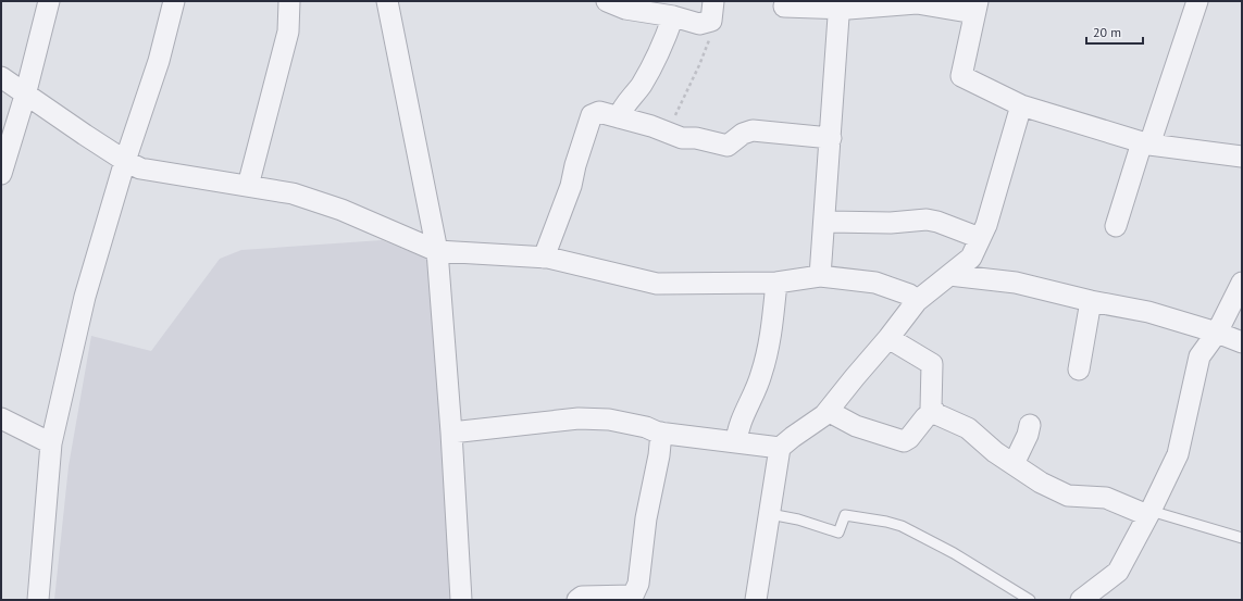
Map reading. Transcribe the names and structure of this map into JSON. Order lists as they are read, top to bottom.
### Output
{
  "scale_bar": "20 m"
}
